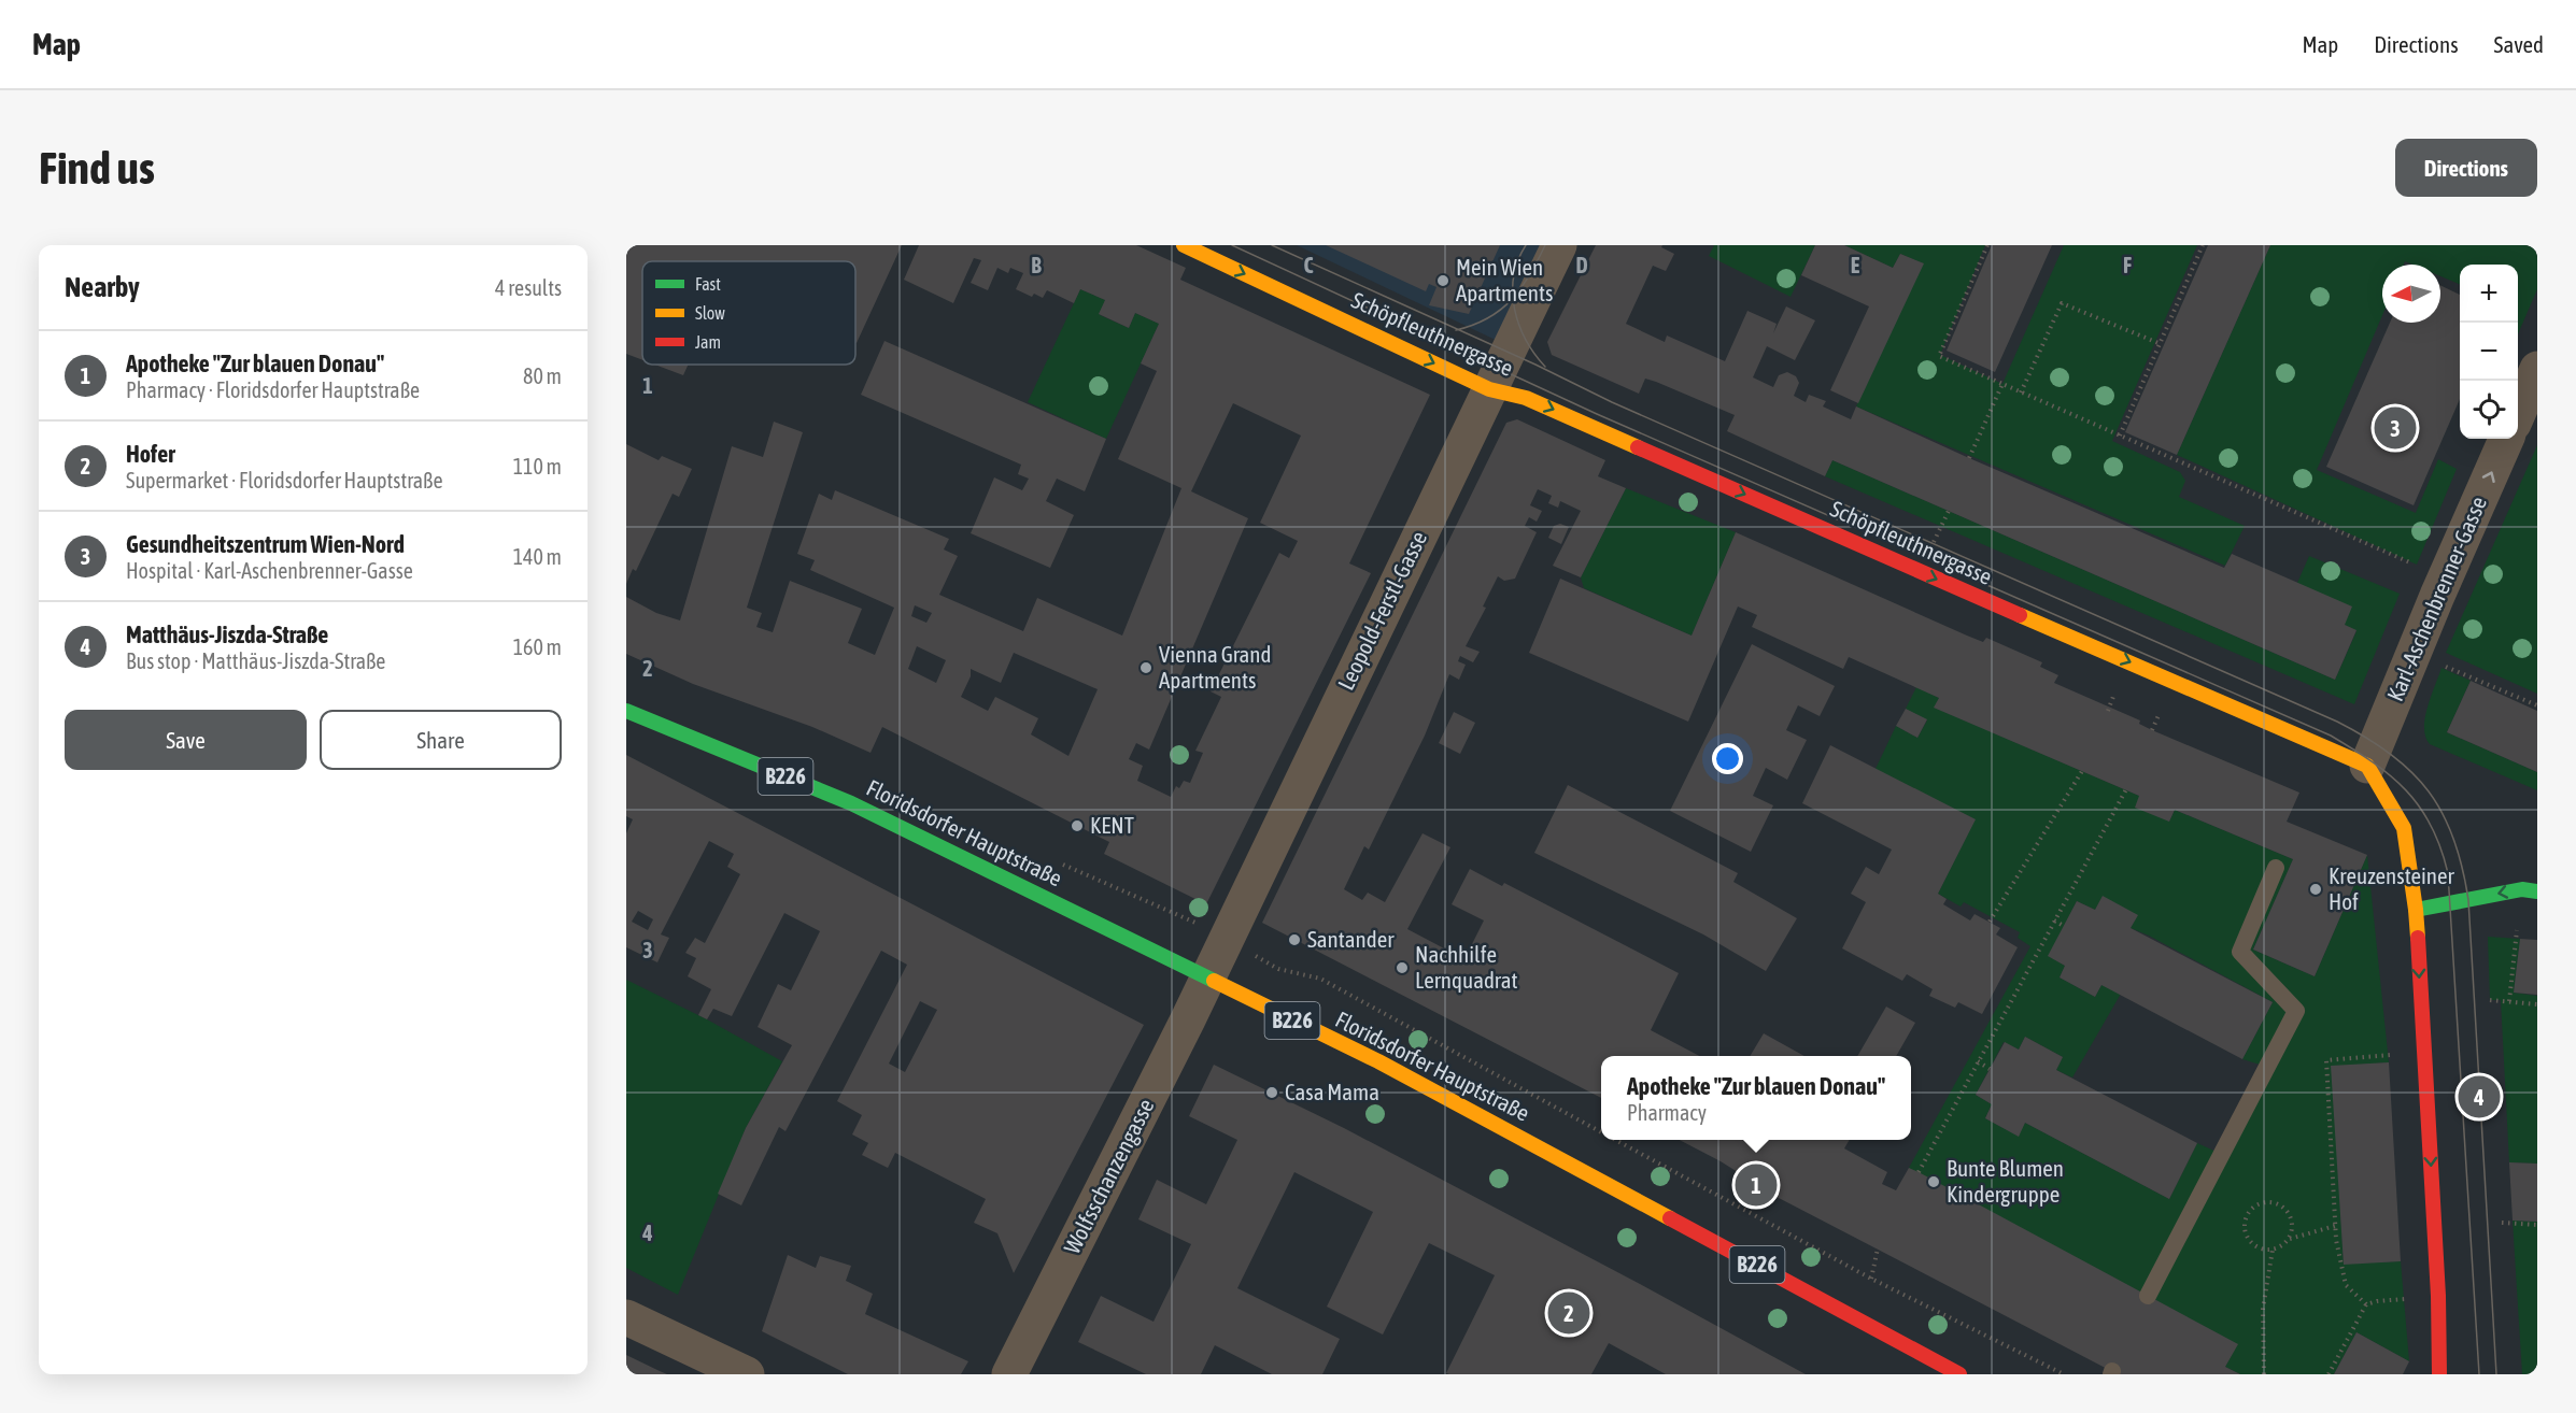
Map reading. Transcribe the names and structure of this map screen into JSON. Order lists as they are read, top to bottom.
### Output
{
  "streets": {
    "street": [
      "Schöpfleuthnergasse",
      "Karl-Aschenbrenner-Gasse",
      "Leopold-Ferstl-Gasse",
      "B226",
      "Floridsdorfer Hauptstraße",
      "Wolfsschanzengasse"
    ]
  },
  "crossings": [
    ["Schöpfleuthnergasse", "Karl-Aschenbrenner-Gasse"],
    ["Schöpfleuthnergasse", "Leopold-Ferstl-Gasse"],
    ["Leopold-Ferstl-Gasse", "Floridsdorfer Hauptstraße"],
    ["Leopold-Ferstl-Gasse", "Wolfsschanzengasse"],
    ["Floridsdorfer Hauptstraße", "Wolfsschanzengasse"]
  ],
  "one_way": ["Schöpfleuthnergasse", "Karl-Aschenbrenner-Gasse"],
  "places": [
    "Mein Wien Apartments",
    "Vienna Grand Apartments",
    "KENT",
    "Kreuzensteiner Hof",
    "Santander",
    "Nachhilfe Lernquadrat",
    "Casa Mama",
    "Bunte Blumen Kindergruppe"
  ],
  "legend": ["Fast", "Slow", "Jam"],
  "north": "left",
  "page": {
    "header": "Map",
    "nav": ["Map", "Directions", "Saved"],
    "buttons": [
      "Directions",
      ["Save", "Share"]
    ],
    "title": "Find us",
    "heading": ["Nearby", "4 results"],
    "map_buttons": ["+", "−"],
    "list": [
      {
        "mark": "1",
        "name": "Apotheke \"Zur blauen Donau\"",
        "note": "Pharmacy · Floridsdorfer Hauptstraße",
        "value": "80 m"
      },
      {
        "mark": "2",
        "name": "Hofer",
        "note": "Supermarket · Floridsdorfer Hauptstraße",
        "value": "110 m"
      },
      {
        "mark": "3",
        "name": "Gesundheitszentrum Wien-Nord",
        "note": "Hospital · Karl-Aschenbrenner-Gasse",
        "value": "140 m"
      },
      {
        "mark": "4",
        "name": "Matthäus-Jiszda-Straße",
        "note": "Bus stop · Matthäus-Jiszda-Straße",
        "value": "160 m"
      }
    ],
    "pins": [
      "3",
      "4",
      "1",
      "2"
    ],
    "popup": ["Apotheke \"Zur blauen Donau\"", "Pharmacy"]
  },
  "grid": {
    "columns": [
      "B",
      "C",
      "D",
      "E",
      "F"
    ],
    "rows": [
      "1",
      "2",
      "3",
      "4"
    ]
  }
}
